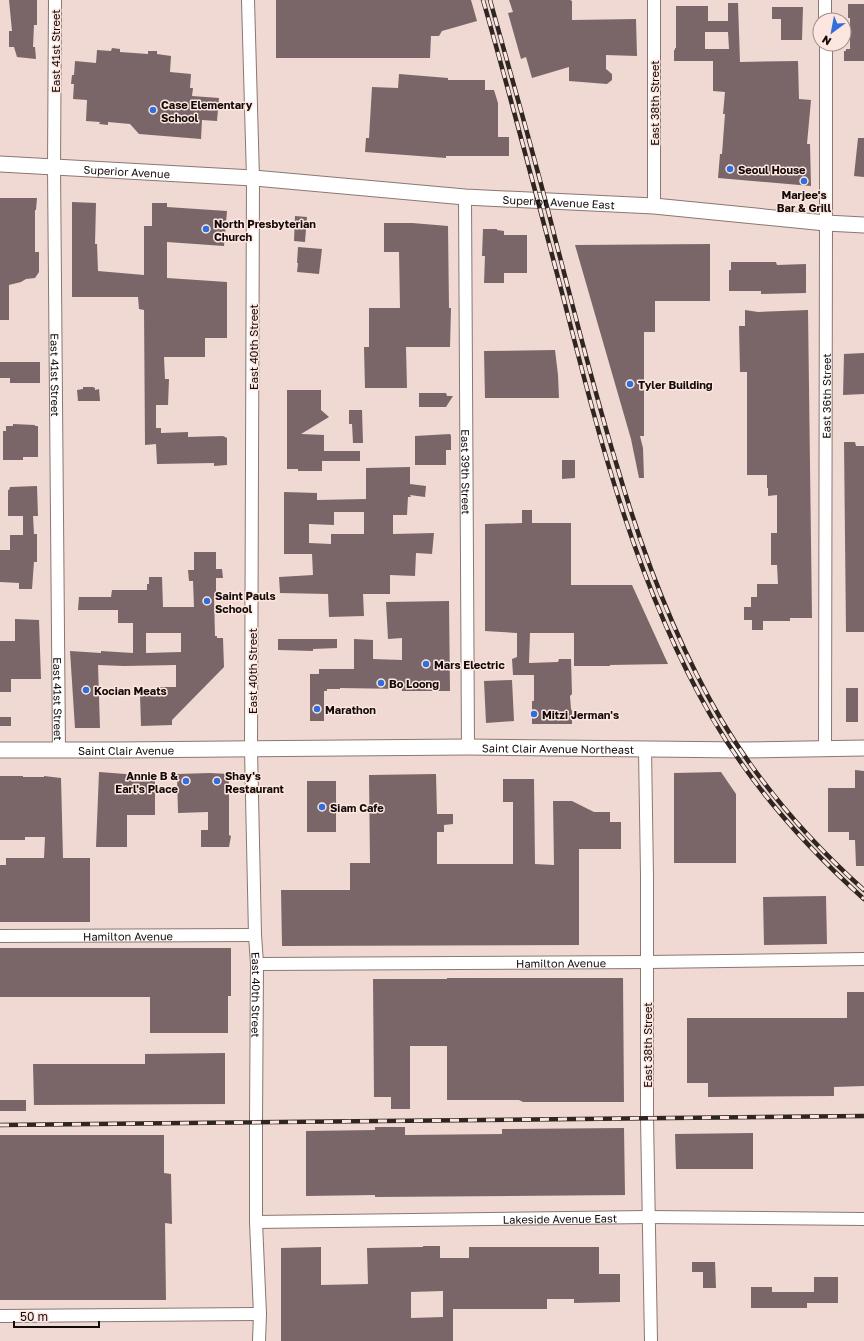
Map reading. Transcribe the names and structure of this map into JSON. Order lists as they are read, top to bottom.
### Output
{
  "streets": {
    "main road": [
      "Superior Avenue",
      "Superior Avenue East",
      "Saint Clair Avenue Northeast",
      "Saint Clair Avenue"
    ],
    "street": [
      "East 41st Street",
      "East 38th Street",
      "East 40th Street",
      "East 36th Street",
      "East 39th Street",
      "Hamilton Avenue",
      "Lakeside Avenue East"
    ]
  },
  "crossings": [
    ["East 41st Street", "Superior Avenue"],
    ["East 41st Street", "Saint Clair Avenue"],
    ["East 38th Street", "Superior Avenue East"],
    ["East 38th Street", "Saint Clair Avenue Northeast"],
    ["East 38th Street", "Hamilton Avenue"],
    ["East 38th Street", "Lakeside Avenue East"],
    ["Superior Avenue", "Superior Avenue East"],
    ["Superior Avenue", "East 40th Street"],
    ["Superior Avenue East", "East 40th Street"],
    ["Superior Avenue East", "East 36th Street"],
    ["Superior Avenue East", "East 39th Street"],
    ["East 40th Street", "Saint Clair Avenue Northeast"],
    ["East 40th Street", "Saint Clair Avenue"],
    ["East 40th Street", "Hamilton Avenue"],
    ["East 40th Street", "Lakeside Avenue East"],
    ["East 36th Street", "Saint Clair Avenue Northeast"],
    ["East 39th Street", "Saint Clair Avenue Northeast"],
    ["Saint Clair Avenue Northeast", "Saint Clair Avenue"]
  ],
  "places": [
    "Case Elementary School",
    "Seoul House",
    "Marjee's Bar & Grill",
    "North Presbyterian Church",
    "Tyler Building",
    "Saint Pauls School",
    "Mars Electric",
    "Bo Loong",
    "Kocian Meats",
    "Marathon",
    "Mitzi Jerman's",
    "Annie B & Earl's Place",
    "Shay's Restaurant",
    "Siam Cafe"
  ],
  "scale_bar": "50 m",
  "north": "bottom left"
}
